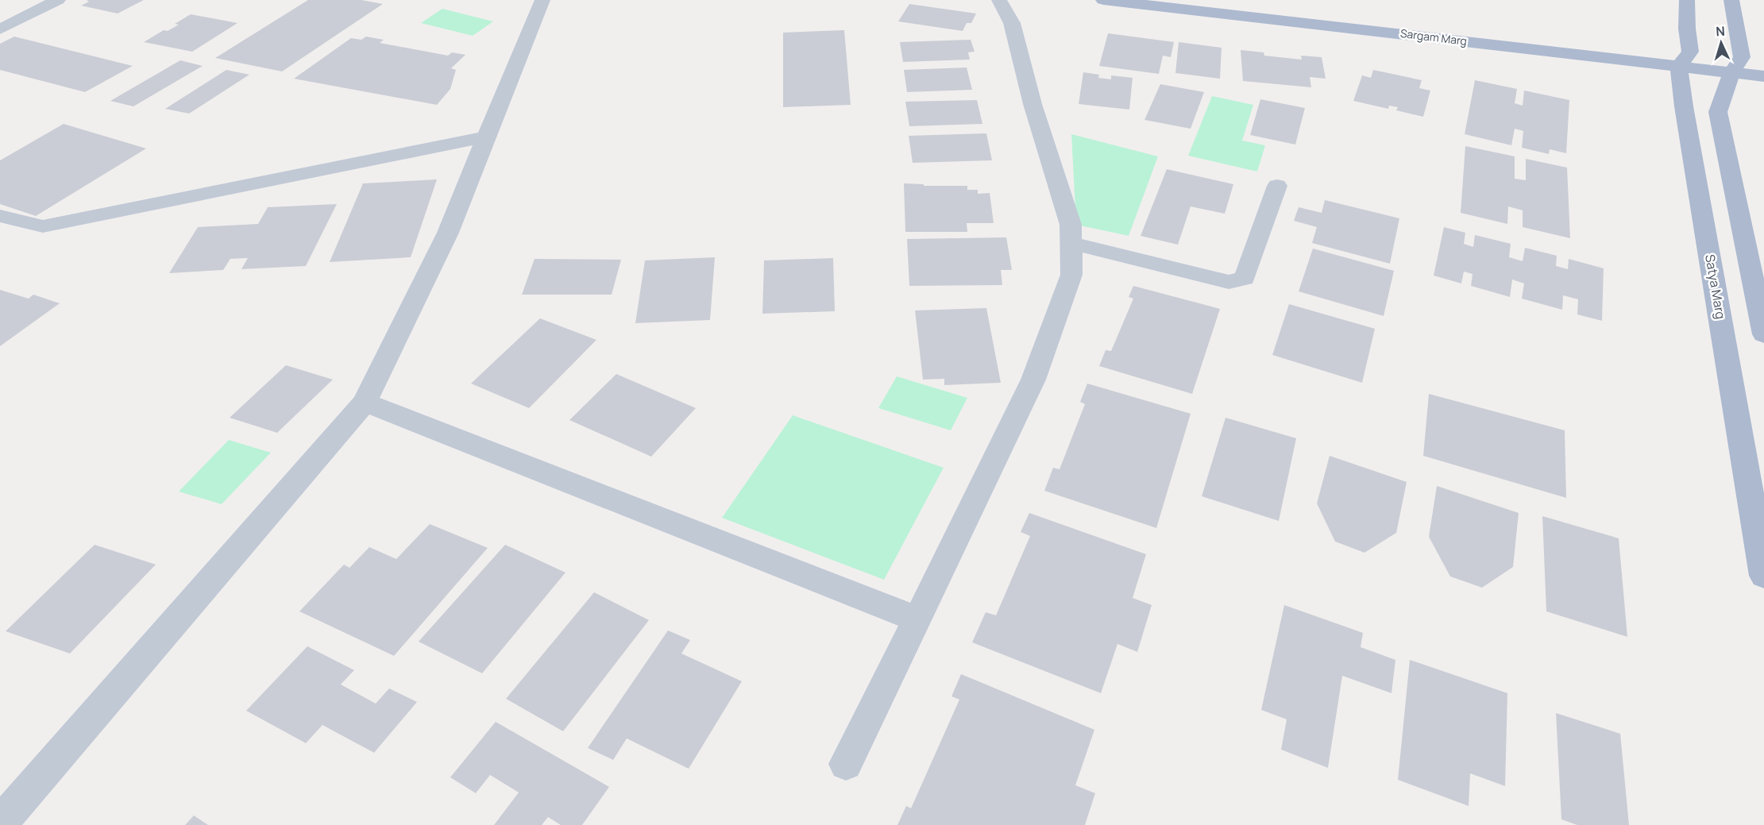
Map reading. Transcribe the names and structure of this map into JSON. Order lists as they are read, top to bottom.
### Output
{
  "streets": {
    "main road": ["Sargam Marg", "Satya Marg"]
  },
  "crossings": [
    ["Sargam Marg", "Satya Marg"]
  ],
  "north": "top"
}
